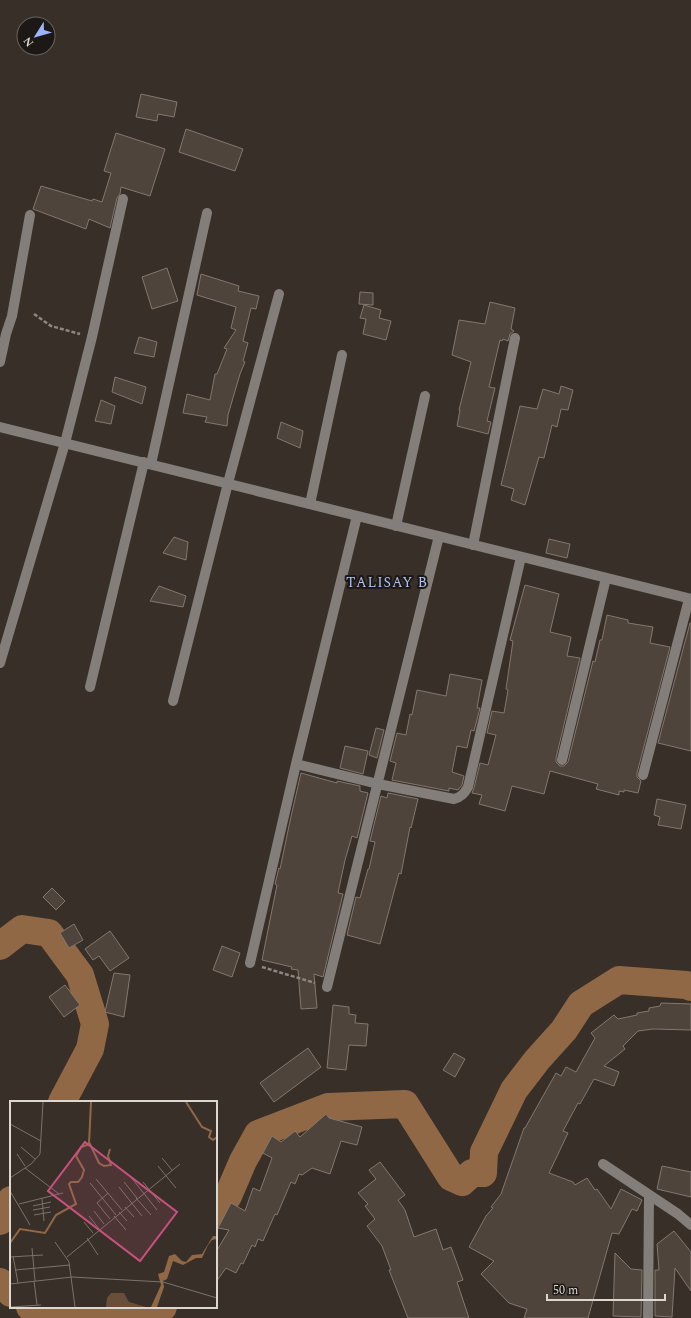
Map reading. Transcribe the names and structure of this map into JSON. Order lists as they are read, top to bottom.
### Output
{
  "districts": ["TALISAY B"],
  "scale_bar": "50 m",
  "north": "bottom left"
}
